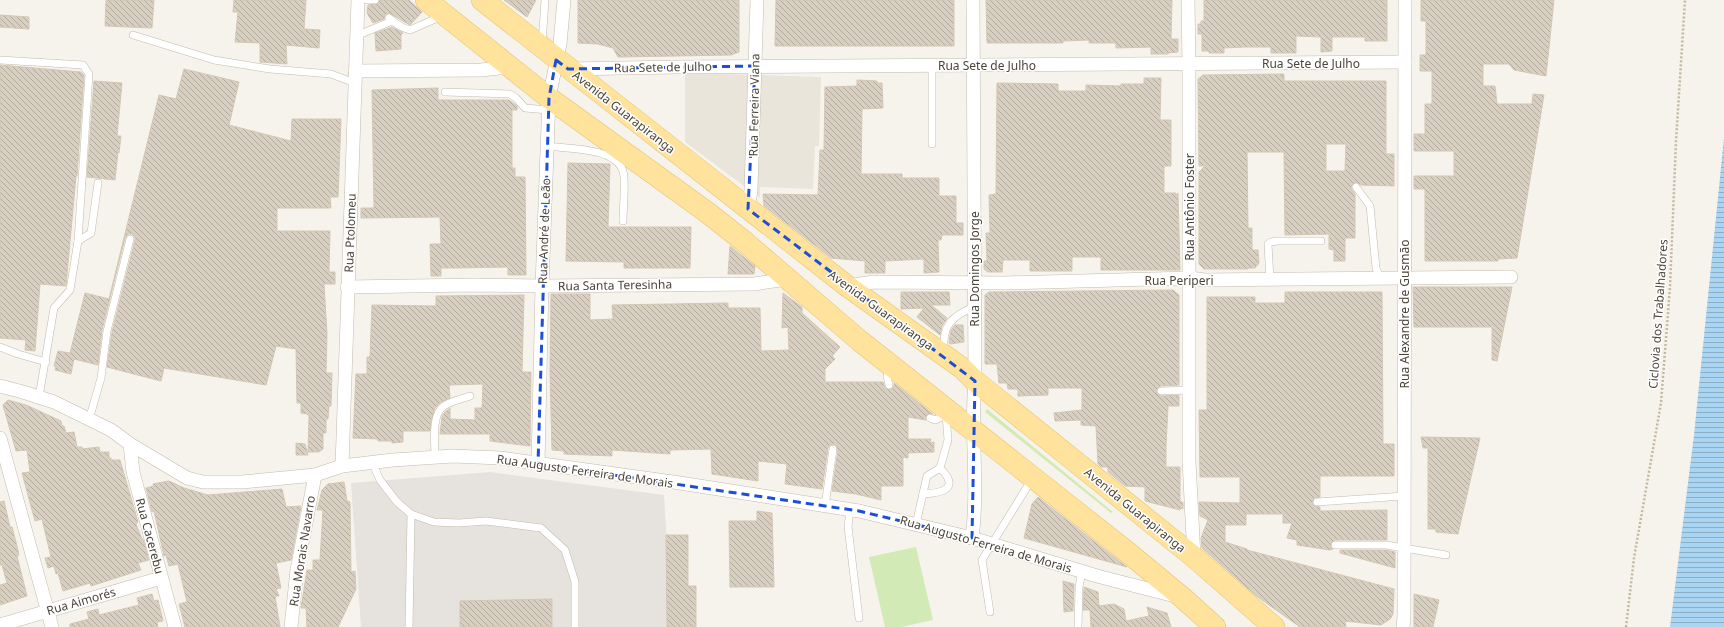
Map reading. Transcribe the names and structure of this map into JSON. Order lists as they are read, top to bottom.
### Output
{
  "streets": {
    "main road": ["Avenida Guarapiranga"],
    "street": [
      "Rua Sete de Julho",
      "Rua Ferreira Viana",
      "Rua Antônio Foster",
      "Rua André de Leão",
      "Rua Ptolomeu",
      "Rua Domingos Jorge",
      "Rua Periperi",
      "Rua Santa Teresinha",
      "Rua Alexandre de Gusmão",
      "Rua Augusto Ferreira de Morais",
      "Rua Cacerebu",
      "Rua Morais Navarro",
      "Rua Aimorés"
    ],
    "path": ["Ciclovia dos Trabalhadores"]
  },
  "crossings": [
    ["Rua Sete de Julho", "Rua Ferreira Viana"],
    ["Rua Sete de Julho", "Avenida Guarapiranga"],
    ["Rua Sete de Julho", "Rua Antônio Foster"],
    ["Rua Sete de Julho", "Rua André de Leão"],
    ["Rua Sete de Julho", "Rua Domingos Jorge"],
    ["Rua Sete de Julho", "Rua Alexandre de Gusmão"],
    ["Rua Ferreira Viana", "Avenida Guarapiranga"],
    ["Avenida Guarapiranga", "Rua Antônio Foster"],
    ["Avenida Guarapiranga", "Rua André de Leão"],
    ["Avenida Guarapiranga", "Rua Domingos Jorge"],
    ["Avenida Guarapiranga", "Rua Periperi"],
    ["Rua Antônio Foster", "Rua Periperi"],
    ["Rua André de Leão", "Rua Santa Teresinha"],
    ["Rua André de Leão", "Rua Augusto Ferreira de Morais"],
    ["Rua Ptolomeu", "Rua Santa Teresinha"],
    ["Rua Ptolomeu", "Rua Augusto Ferreira de Morais"],
    ["Rua Domingos Jorge", "Rua Periperi"],
    ["Rua Domingos Jorge", "Rua Augusto Ferreira de Morais"],
    ["Rua Periperi", "Rua Alexandre de Gusmão"],
    ["Rua Augusto Ferreira de Morais", "Rua Cacerebu"],
    ["Rua Augusto Ferreira de Morais", "Rua Morais Navarro"],
    ["Rua Cacerebu", "Rua Aimorés"]
  ]
}
